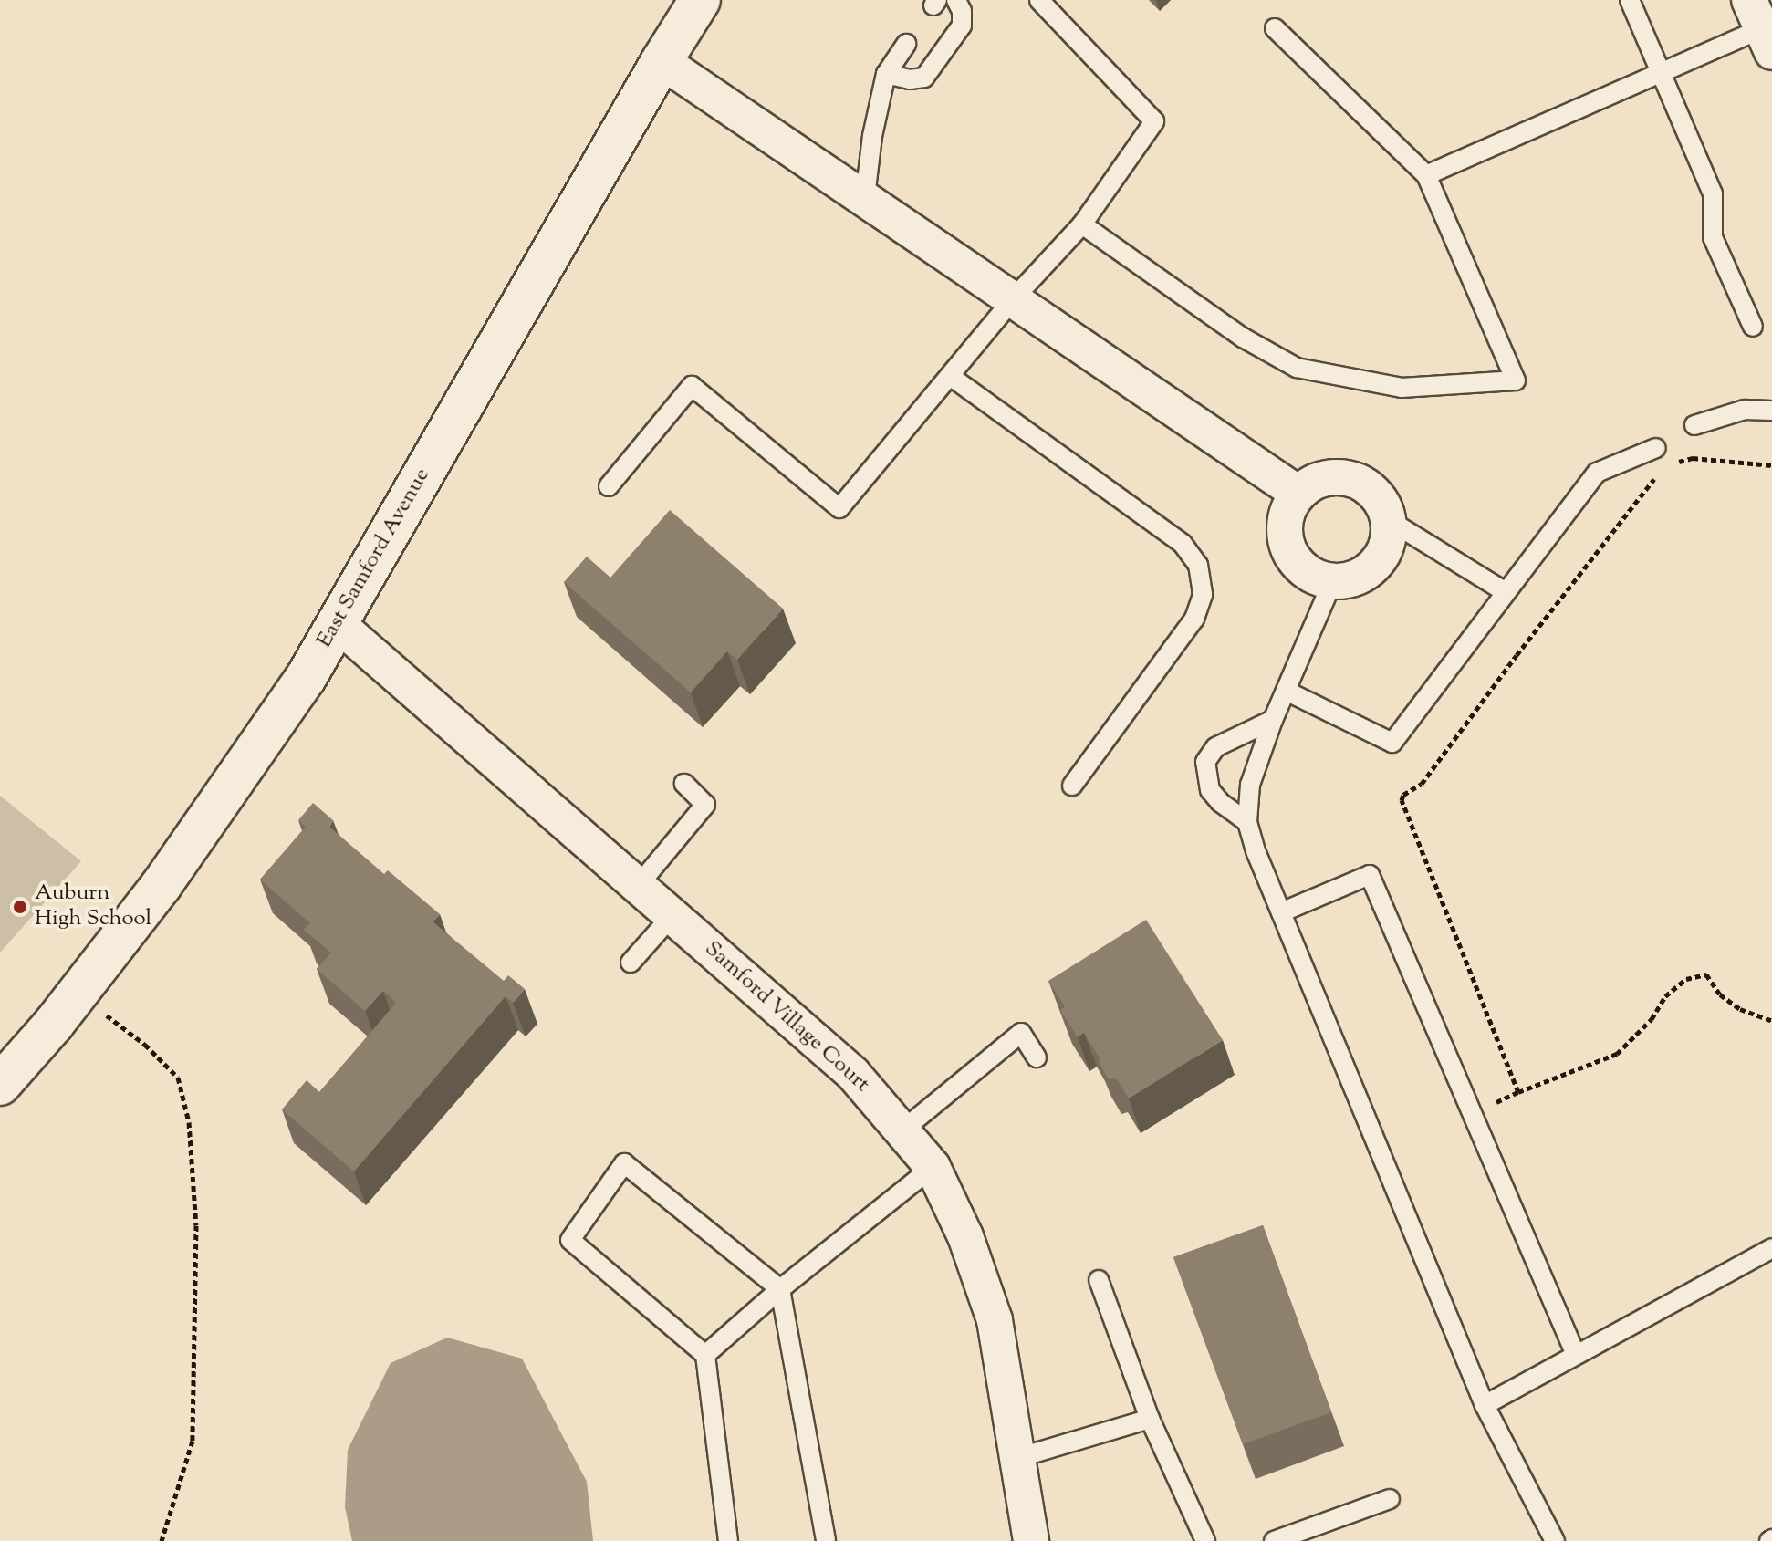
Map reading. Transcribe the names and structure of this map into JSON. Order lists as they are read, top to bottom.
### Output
{
  "streets": {
    "street": ["East Samford Avenue", "Samford Village Court"]
  },
  "crossings": [
    ["East Samford Avenue", "Samford Village Court"]
  ],
  "places": ["Auburn High School"]
}
